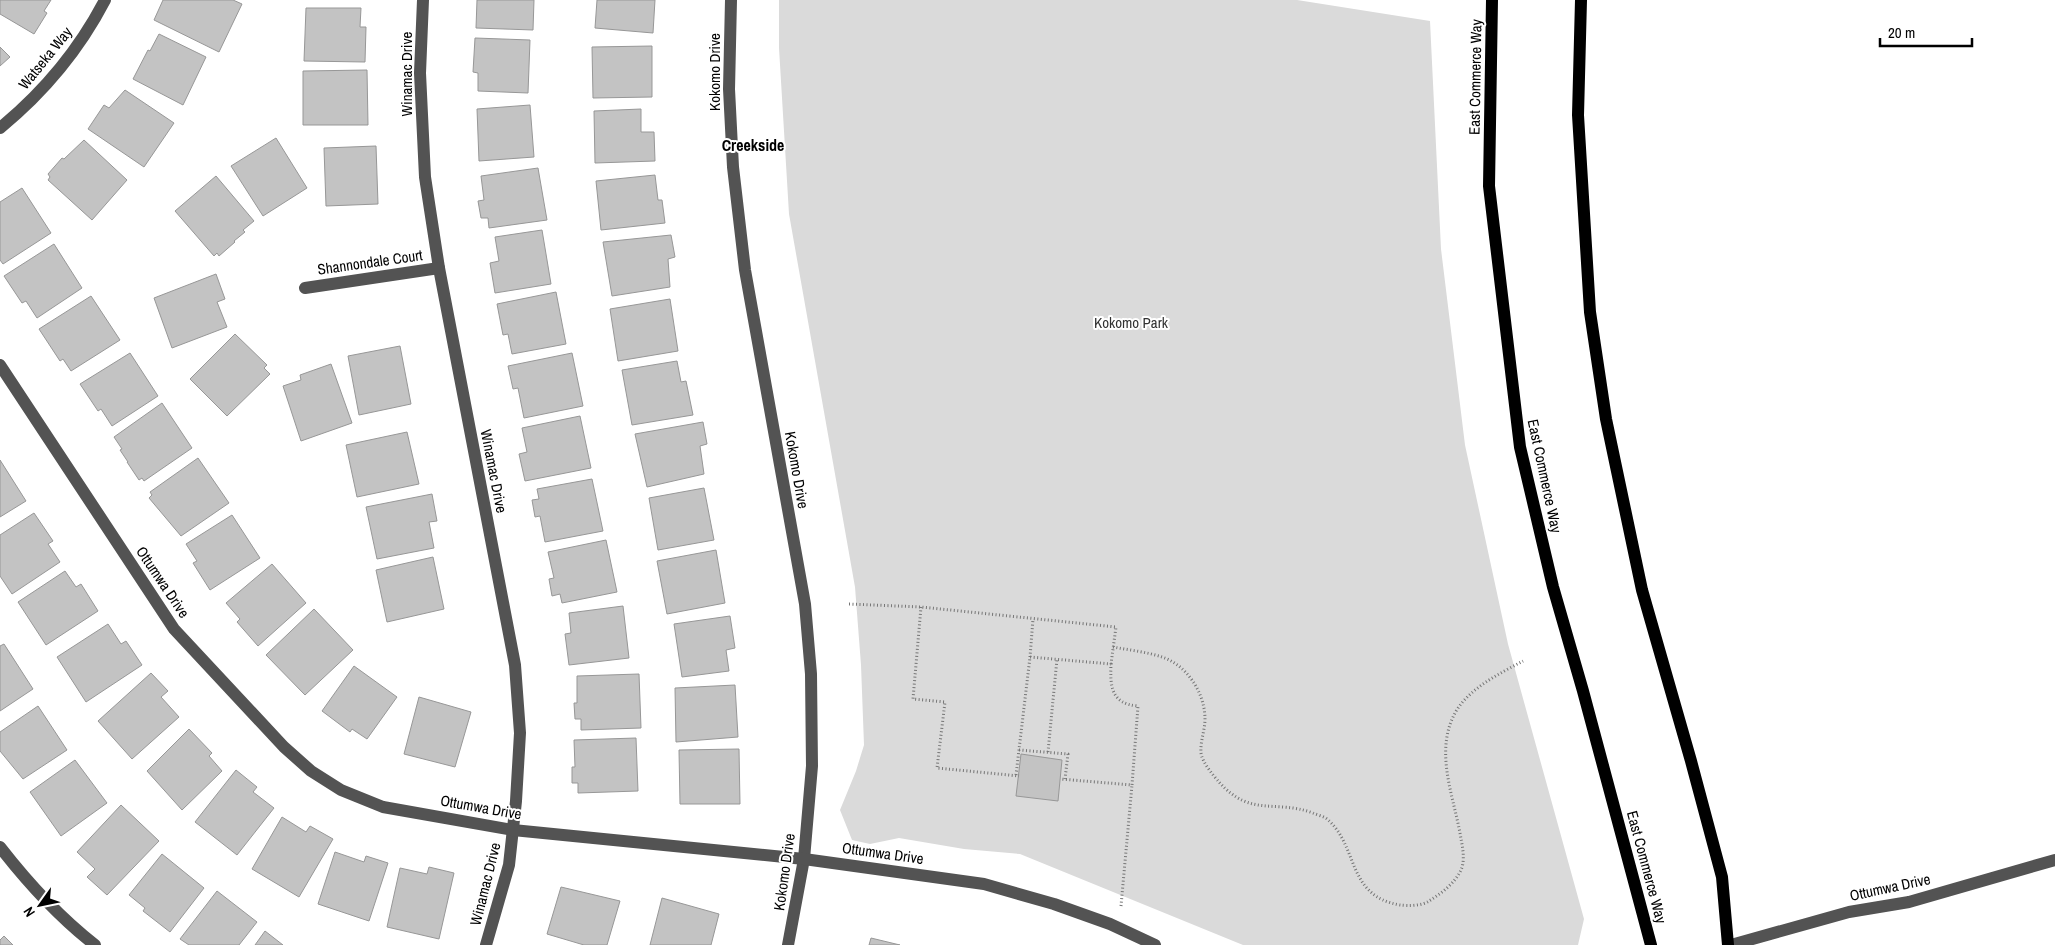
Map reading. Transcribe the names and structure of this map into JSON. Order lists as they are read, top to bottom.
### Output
{
  "streets": {
    "main road": ["East Commerce Way"],
    "street": [
      "Watseka Way",
      "Kokomo Drive",
      "Winamac Drive",
      "Shannondale Court",
      "Ottumwa Drive"
    ]
  },
  "crossings": [
    ["Kokomo Drive", "Ottumwa Drive"],
    ["Winamac Drive", "Shannondale Court"],
    ["Winamac Drive", "Ottumwa Drive"]
  ],
  "districts": ["Creekside"],
  "parks": ["Kokomo Park"],
  "scale_bar": "20 m",
  "north": "bottom left"
}
